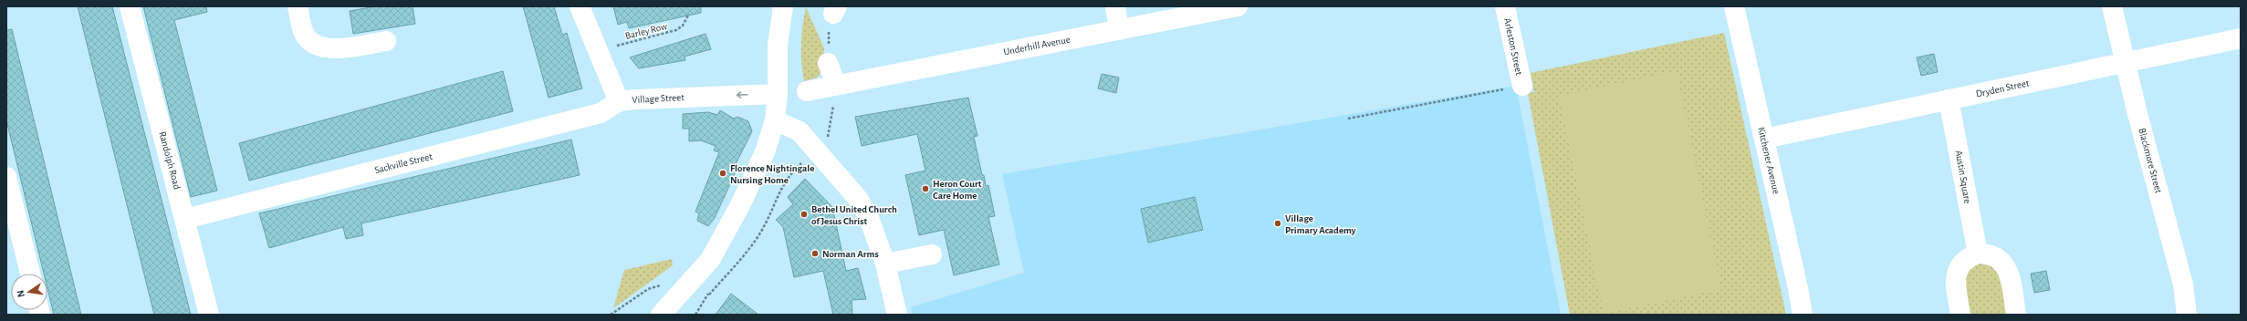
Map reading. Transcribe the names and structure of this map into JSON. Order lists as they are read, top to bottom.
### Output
{
  "streets": {
    "main road": [
      "Underhill Avenue",
      "Arleston Street",
      "Dryden Street",
      "Village Street",
      "Randolph Road",
      "Kitchener Avenue",
      "Blackmore Street",
      "Sackville Street",
      "Austin Square"
    ],
    "path": ["Barley Row"]
  },
  "crossings": [
    ["Barley Row", "Village Street"],
    ["Dryden Street", "Kitchener Avenue"],
    ["Dryden Street", "Blackmore Street"],
    ["Dryden Street", "Austin Square"],
    ["Village Street", "Sackville Street"],
    ["Randolph Road", "Sackville Street"]
  ],
  "one_way": ["Village Street"],
  "places": [
    "Florence Nightingale Nursing Home",
    "Heron Court Care Home",
    "Bethel United Church of Jesus Christ",
    "Village Primary Academy",
    "Norman Arms"
  ],
  "north": "left"
}
